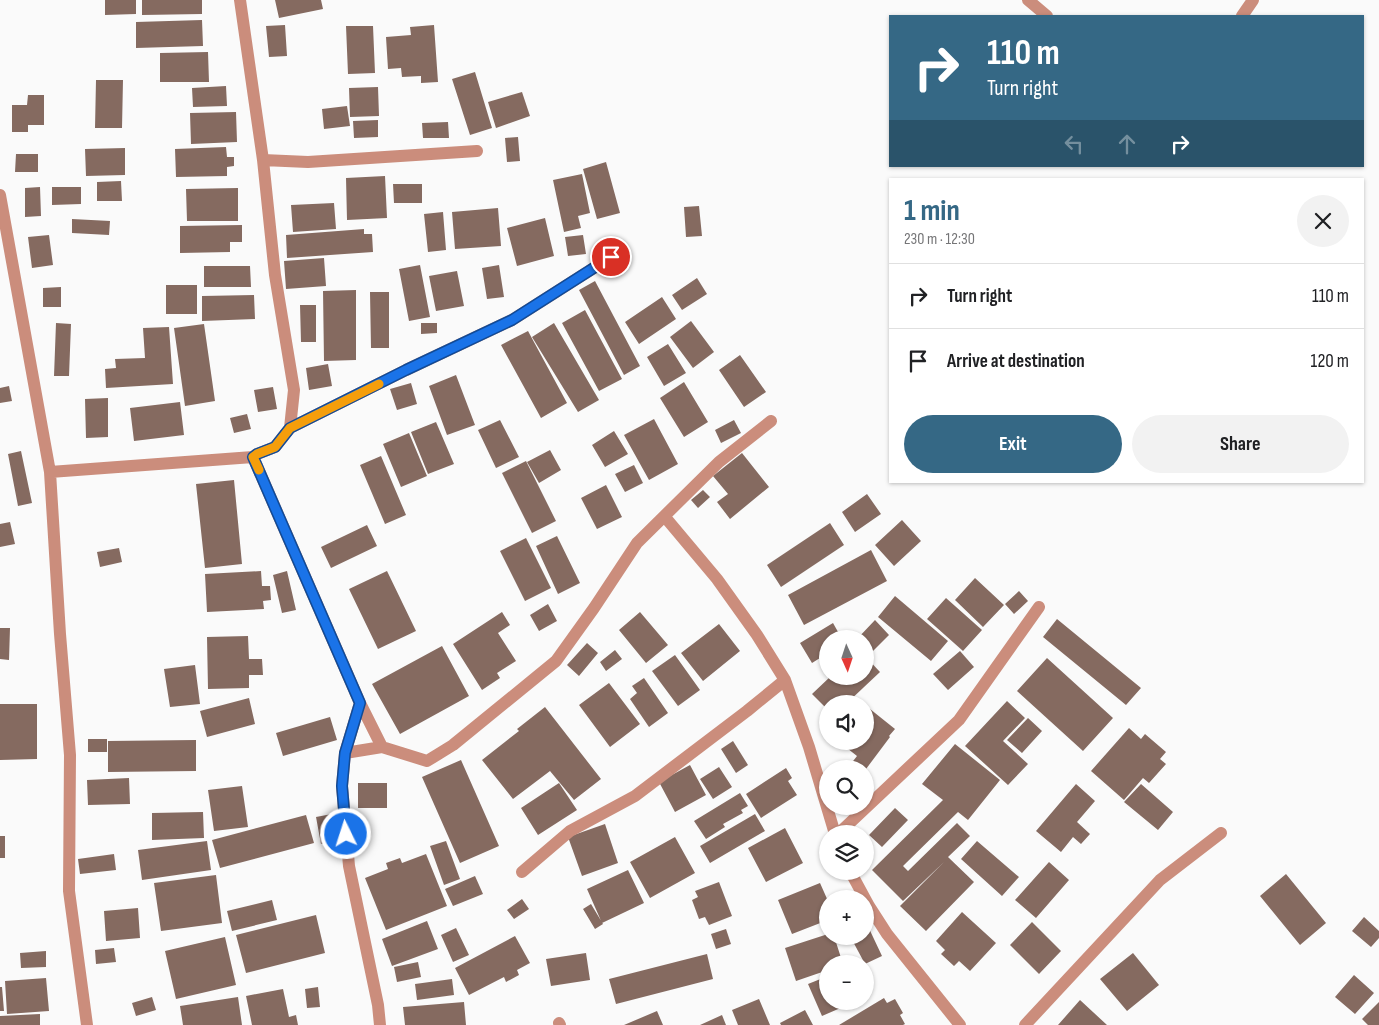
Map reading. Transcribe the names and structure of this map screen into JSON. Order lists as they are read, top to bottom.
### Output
{
  "north": "bottom",
  "page": {
    "turn": ["110 m", "Turn right"],
    "heading": ["1 min", "230 m · 12:30"],
    "list": [
      {
        "name": "Turn right",
        "value": "110 m"
      },
      {
        "name": "Arrive at destination",
        "value": "120 m"
      }
    ],
    "buttons": ["Exit", "Share"],
    "map_buttons": ["+", "−"]
  }
}
